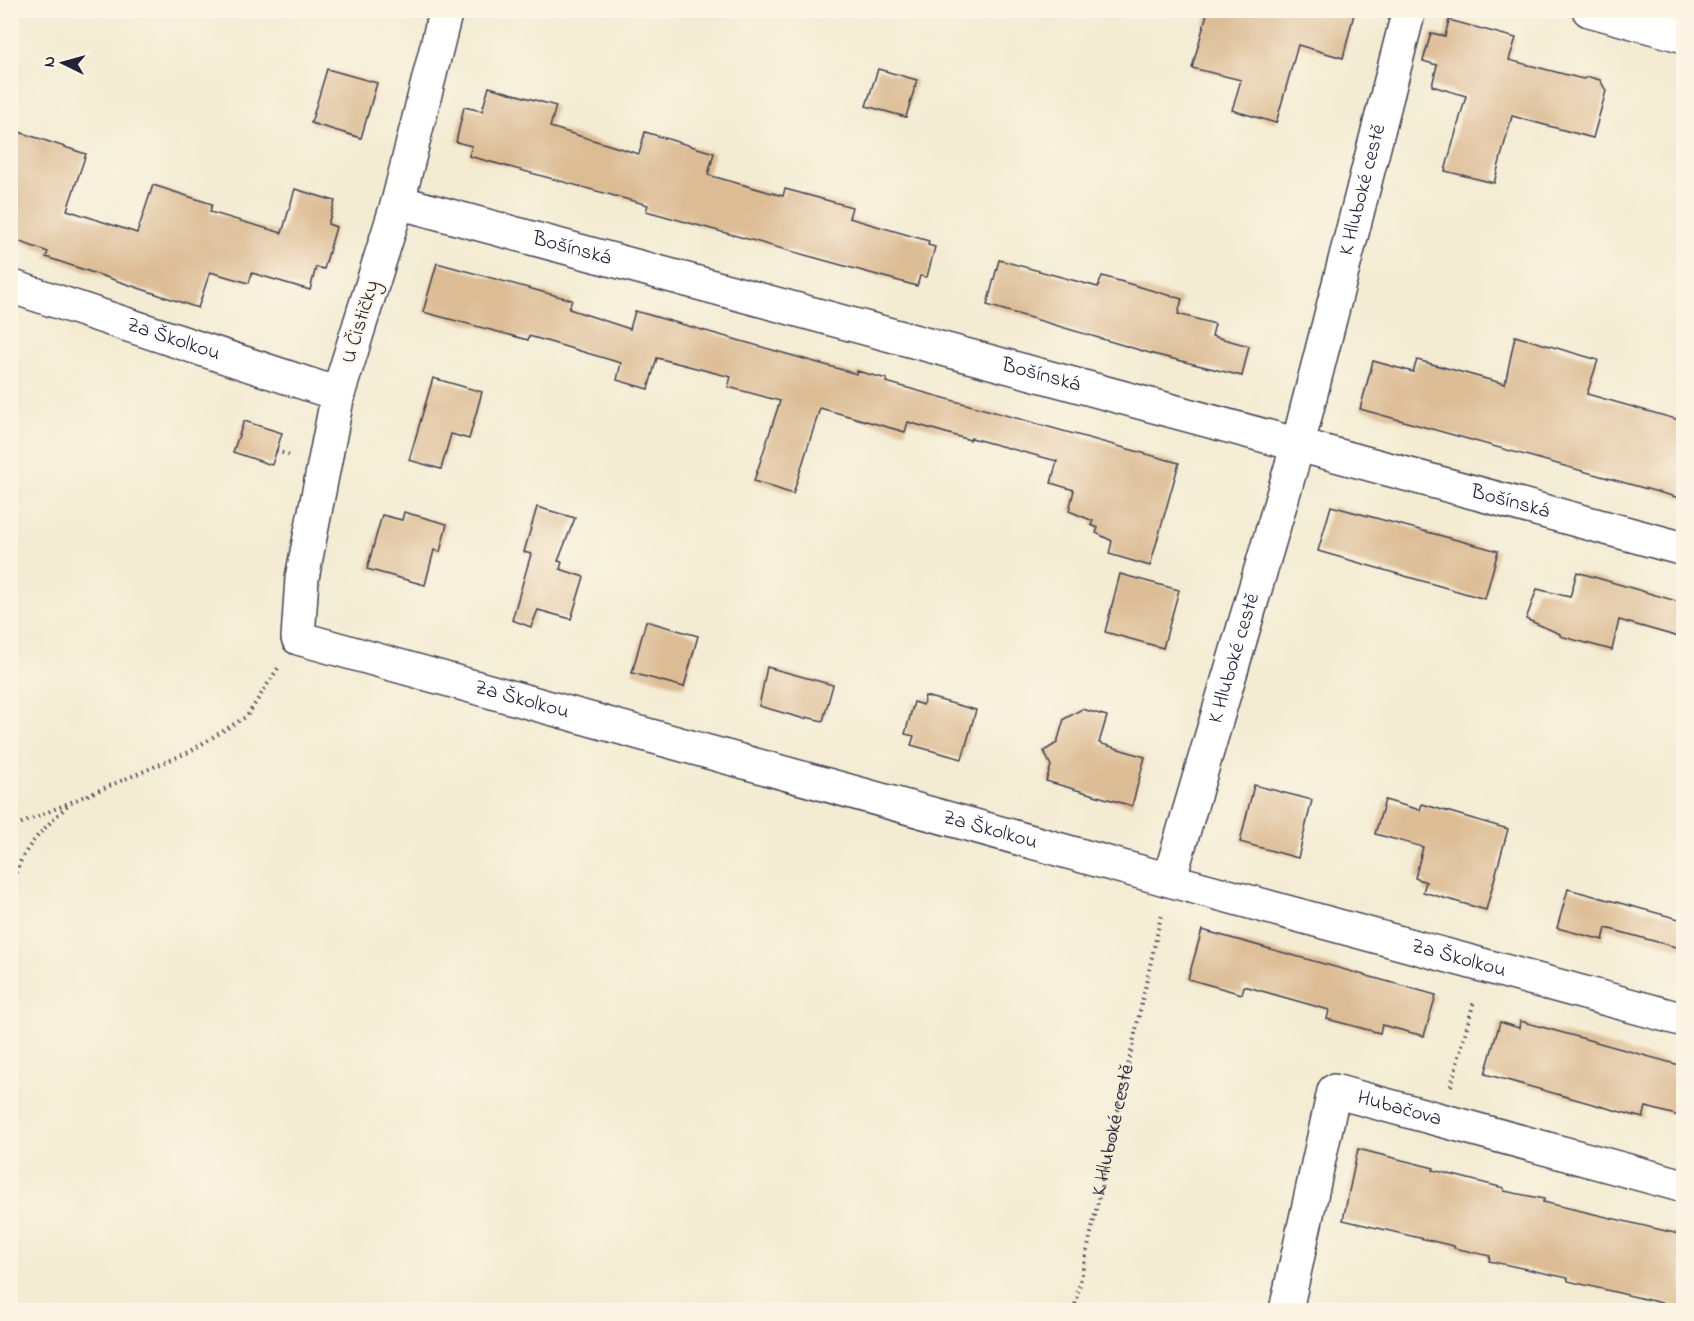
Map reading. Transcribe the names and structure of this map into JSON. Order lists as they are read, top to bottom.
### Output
{
  "streets": {
    "street": [
      "K Hluboké cestě",
      "Bošínská",
      "U Čističky",
      "Za Školkou",
      "Hubačova"
    ]
  },
  "crossings": [
    ["K Hluboké cestě", "Bošínská"],
    ["K Hluboké cestě", "Za Školkou"],
    ["Bošínská", "U Čističky"],
    ["U Čističky", "Za Školkou"]
  ],
  "north": "left"
}
